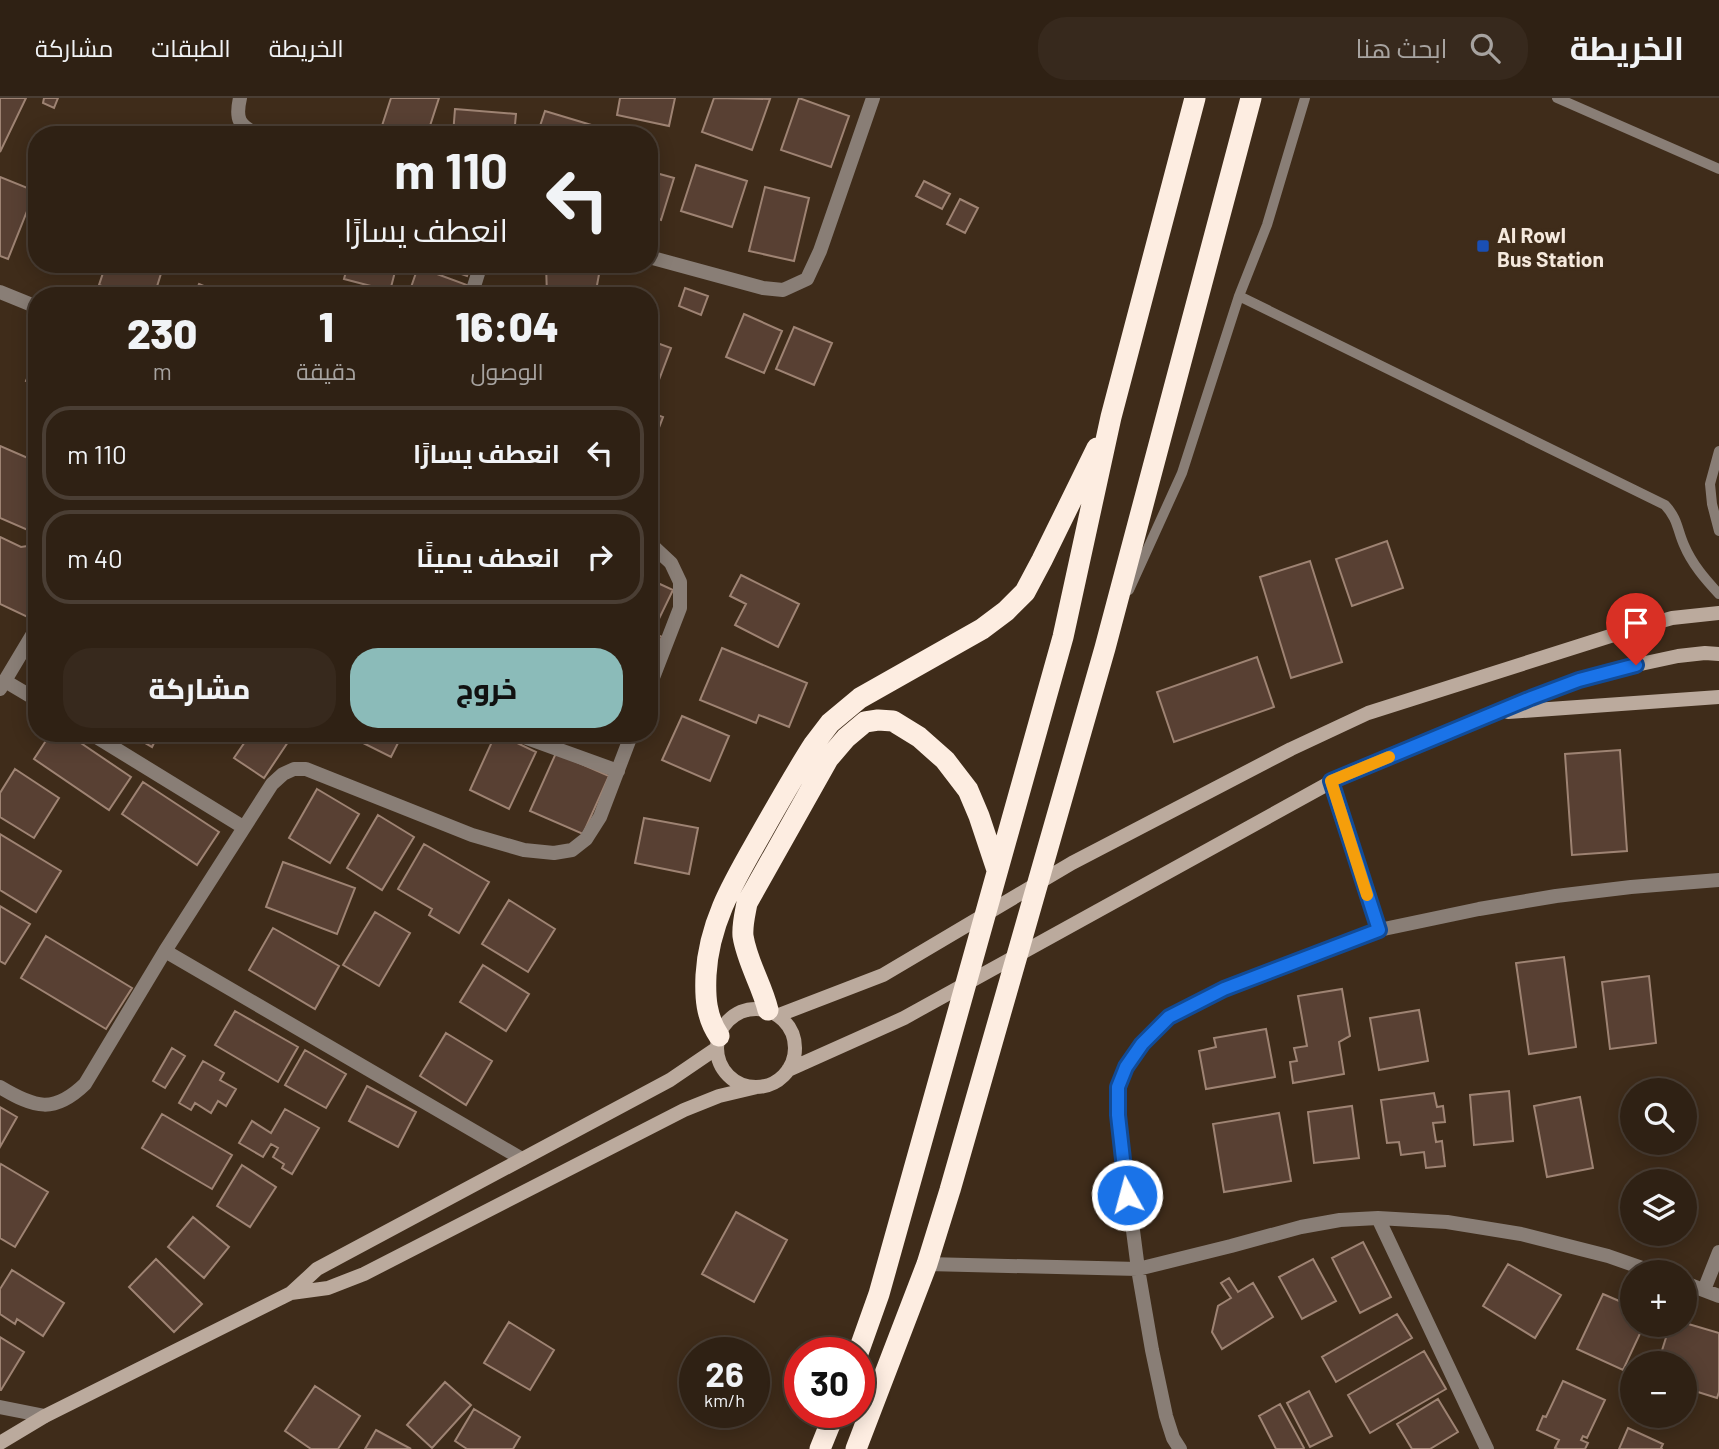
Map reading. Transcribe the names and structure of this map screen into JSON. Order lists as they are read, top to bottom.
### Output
{
  "places": {
    "transit": ["Al Rowl Bus Station"]
  },
  "page": {
    "header": "الخريطة",
    "search": "ابحث هنا",
    "nav": ["الخريطة", "الطبقات", "مشاركة"],
    "turn": ["110 m", "انعطف يسارًا"],
    "eta": [
      "16:04",
      "الوصول",
      "1",
      "دقيقة",
      "230",
      "m"
    ],
    "list": [
      {
        "name": "انعطف يسارًا",
        "value": "110 m"
      },
      {
        "name": "انعطف يمينًا",
        "value": "40 m"
      }
    ],
    "buttons": ["خروج", "مشاركة"],
    "map_buttons": ["+", "−"],
    "speed": "26 km/h",
    "limit": "30"
  }
}
